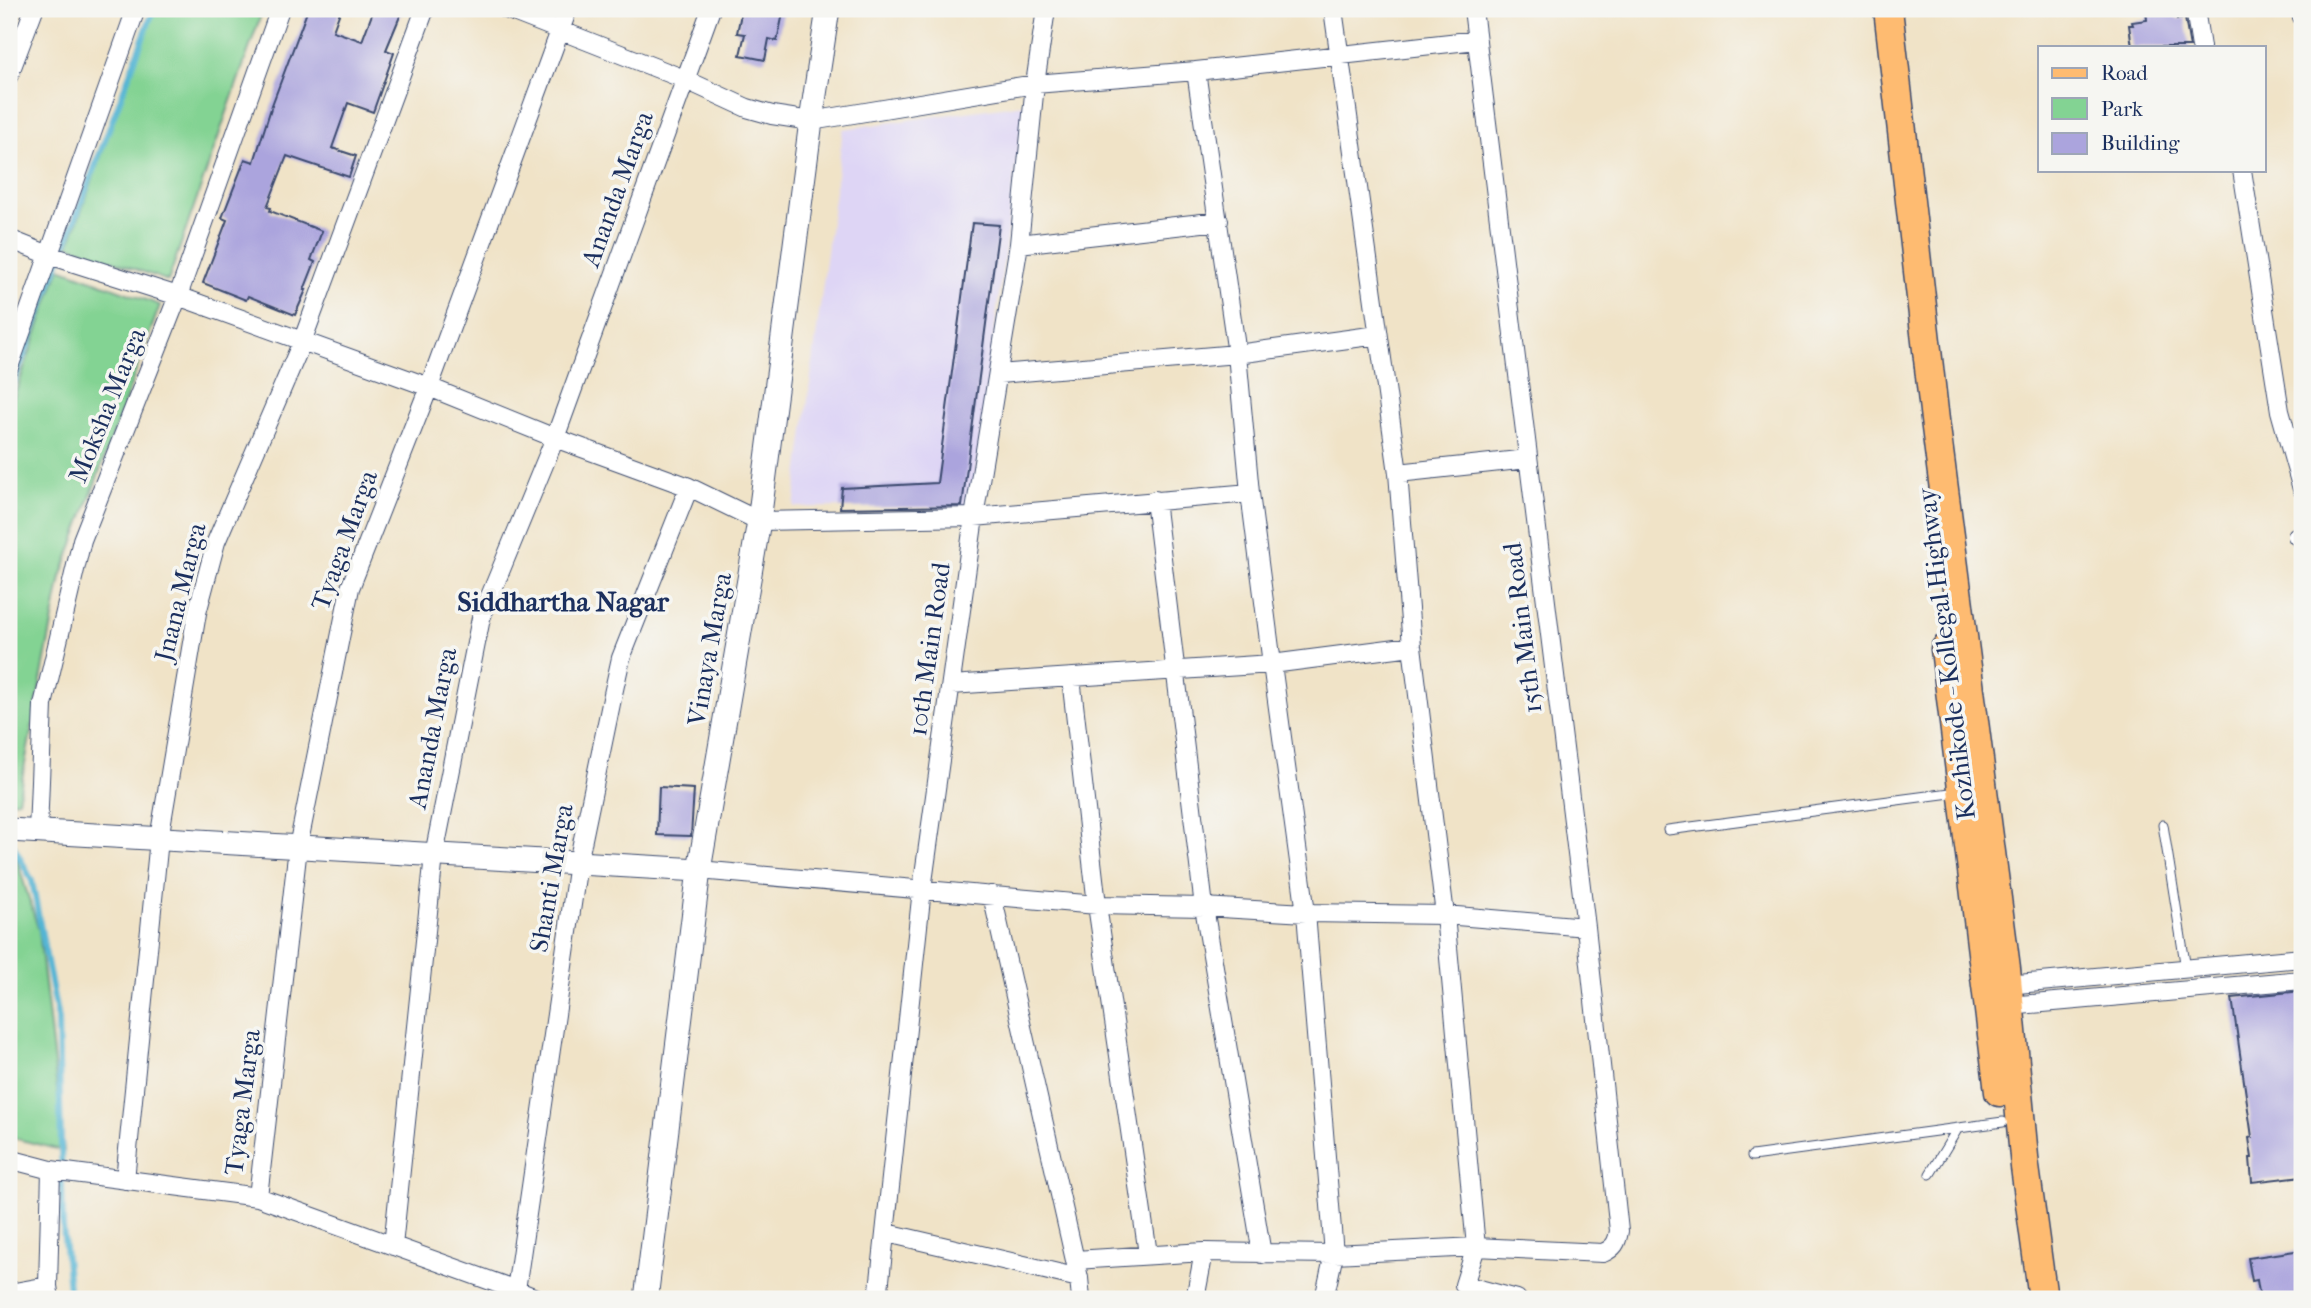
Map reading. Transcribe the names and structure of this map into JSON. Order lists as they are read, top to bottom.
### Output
{
  "streets": {
    "main road": ["Kozhikode - Kollegal Highway"],
    "street": [
      "Ananda Marga",
      "Moksha Marga",
      "Tyaga Marga",
      "Jnana Marga",
      "15th Main Road",
      "Vinaya Marga",
      "10th Main Road",
      "Shanti Marga"
    ]
  },
  "districts": ["Siddhartha Nagar"],
  "legend": ["Road", "Park", "Building"]
}
